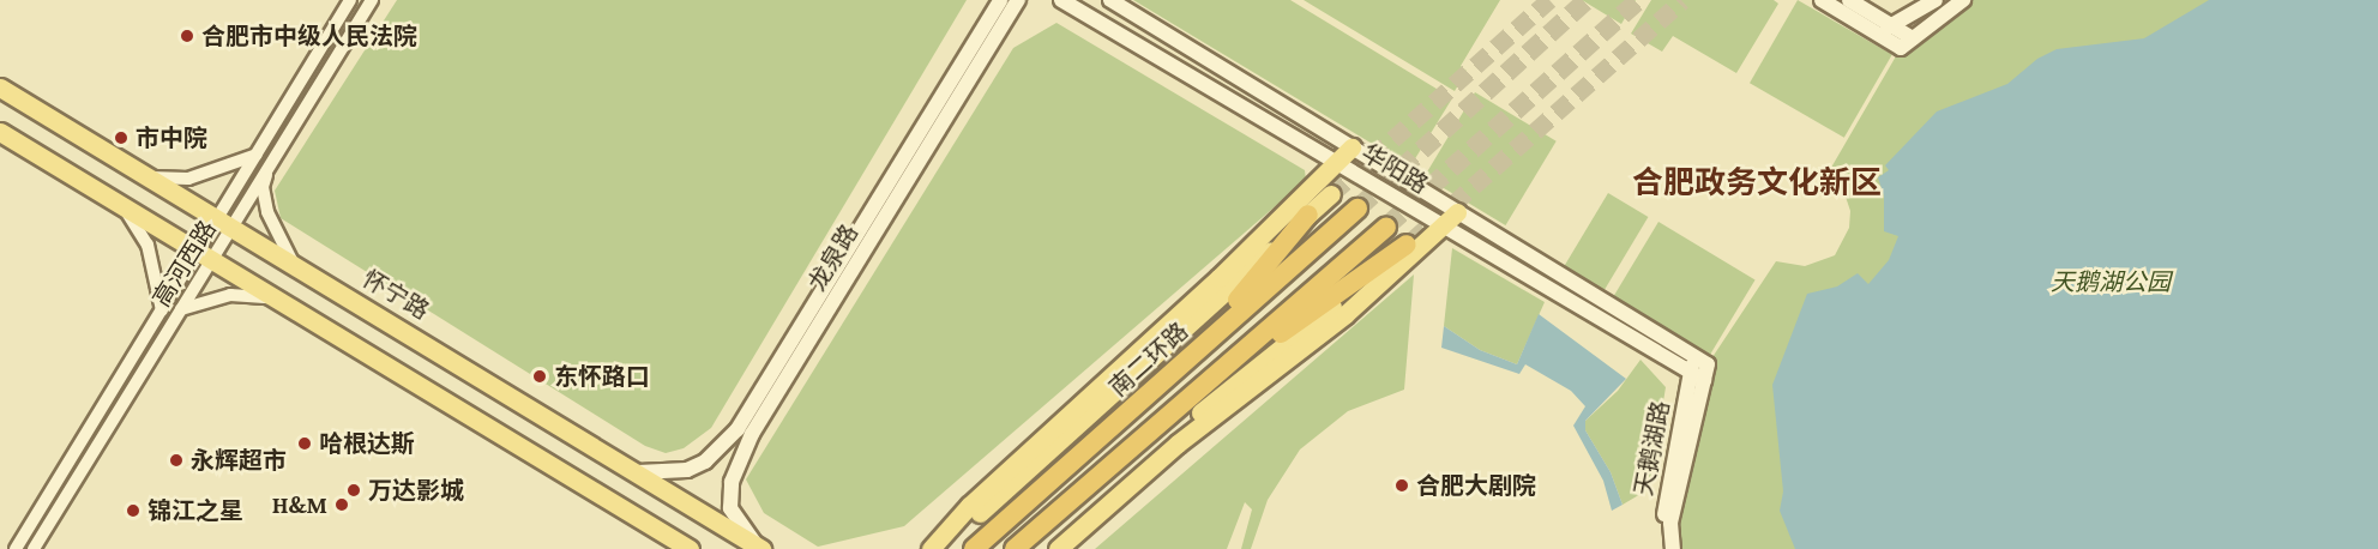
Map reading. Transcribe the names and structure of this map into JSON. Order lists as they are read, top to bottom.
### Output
{
  "streets": {
    "highway": ["南二环路"],
    "main road": ["怀宁路"],
    "street": [
      "华阳路",
      "龙泉路",
      "高河西路",
      "天鹅湖路"
    ]
  },
  "crossings": [
    ["华阳路", "天鹅湖路"],
    ["龙泉路", "怀宁路"],
    ["高河西路", "怀宁路"]
  ],
  "districts": ["合肥政务文化新区"],
  "parks": ["天鹅湖公园"],
  "places": [
    "合肥市中级人民法院",
    "市中院",
    "东怀路口",
    "哈根达斯",
    "永辉超市",
    "合肥大剧院",
    "万达影城",
    "H&M",
    "锦江之星"
  ]
}
